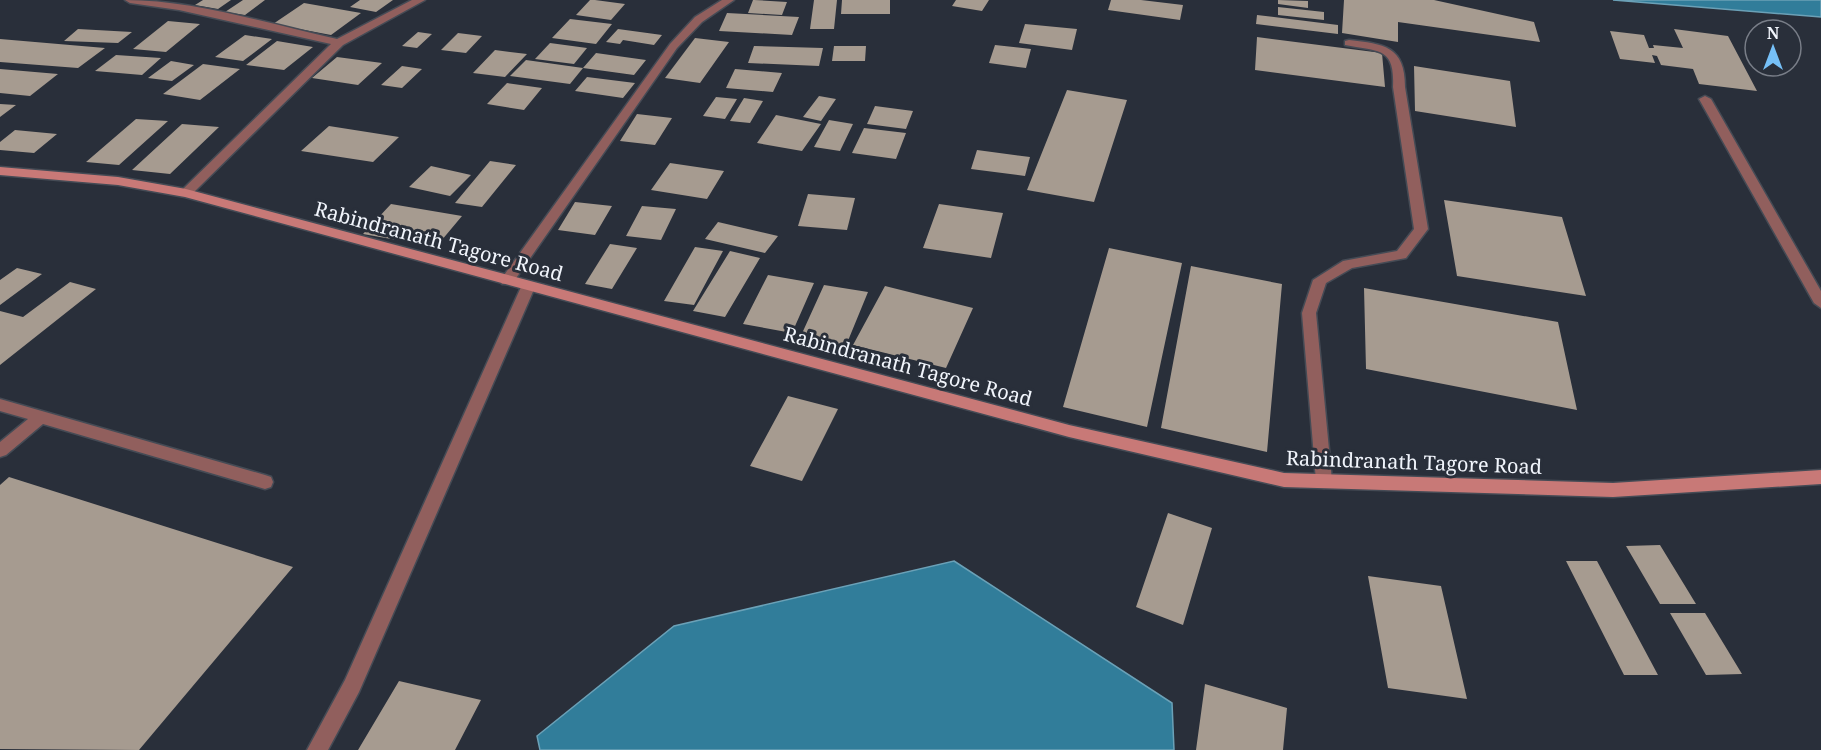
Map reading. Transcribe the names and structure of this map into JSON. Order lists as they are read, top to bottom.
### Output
{
  "streets": {
    "street": ["Rabindranath Tagore Road"]
  },
  "north": "top"
}
